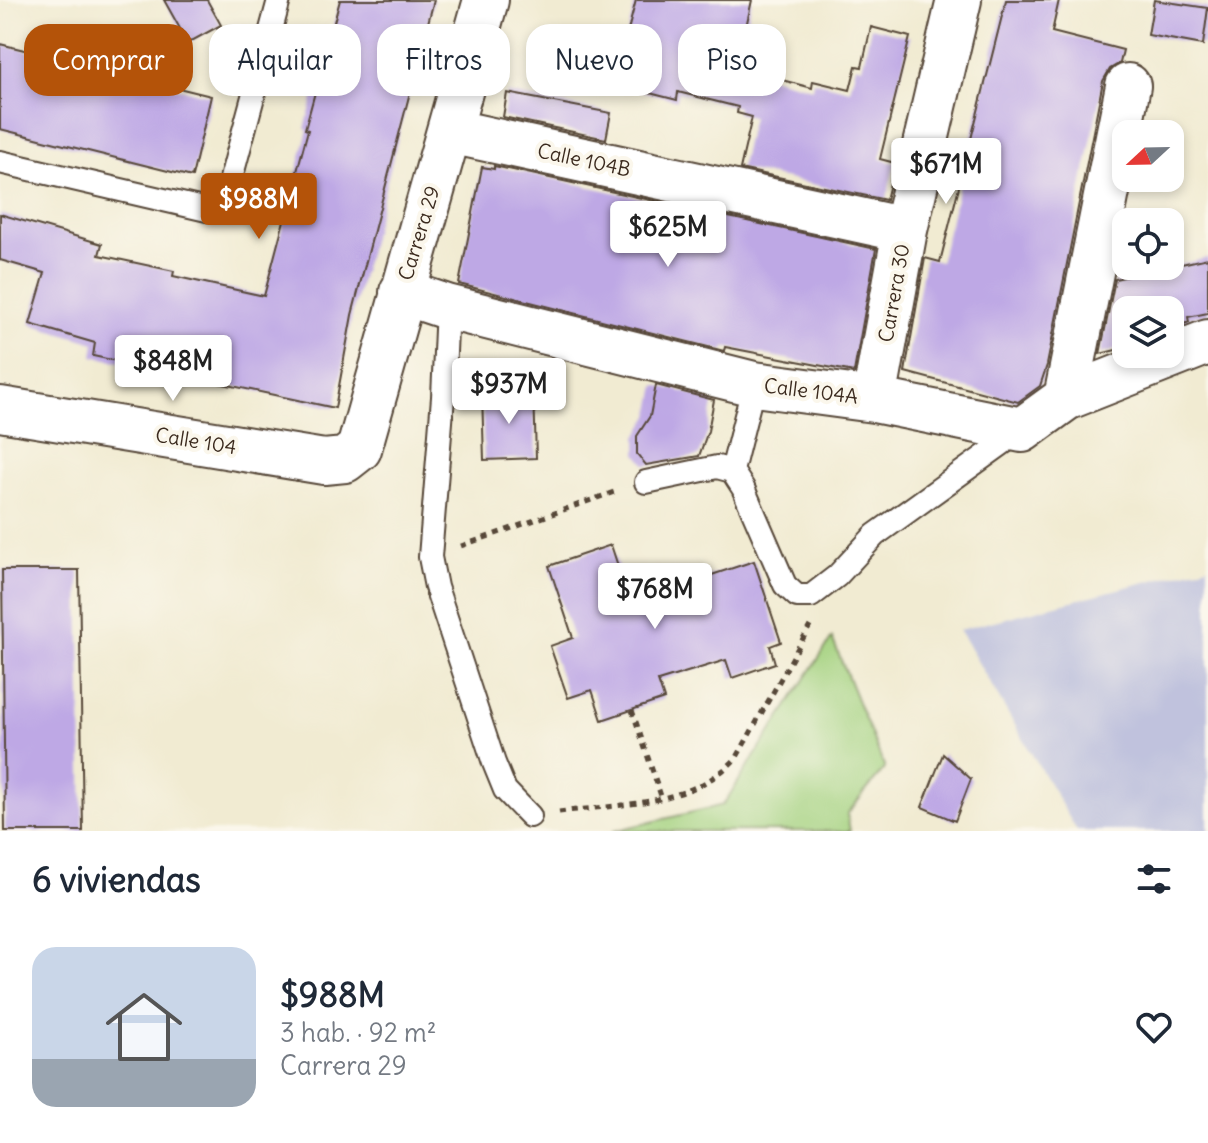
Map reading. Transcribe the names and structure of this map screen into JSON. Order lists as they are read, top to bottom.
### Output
{
  "streets": {
    "street": [
      "Calle 104B",
      "Carrera 29",
      "Carrera 30",
      "Calle 104A",
      "Calle 104"
    ]
  },
  "crossings": [
    ["Calle 104B", "Carrera 29"],
    ["Calle 104B", "Carrera 30"],
    ["Carrera 29", "Calle 104A"],
    ["Carrera 29", "Calle 104"],
    ["Carrera 30", "Calle 104A"]
  ],
  "north": "left",
  "page": {
    "chip": [
      "Comprar",
      "Alquilar",
      "Filtros",
      "Nuevo",
      "Piso"
    ],
    "price": [
      "$671M",
      "$988M",
      "$625M",
      "$848M",
      "$937M",
      "$768M"
    ],
    "heading": "6 viviendas",
    "list": [
      {
        "name": "$988M",
        "note": "3 hab. · 92 m² · Carrera 29"
      }
    ]
  }
}
